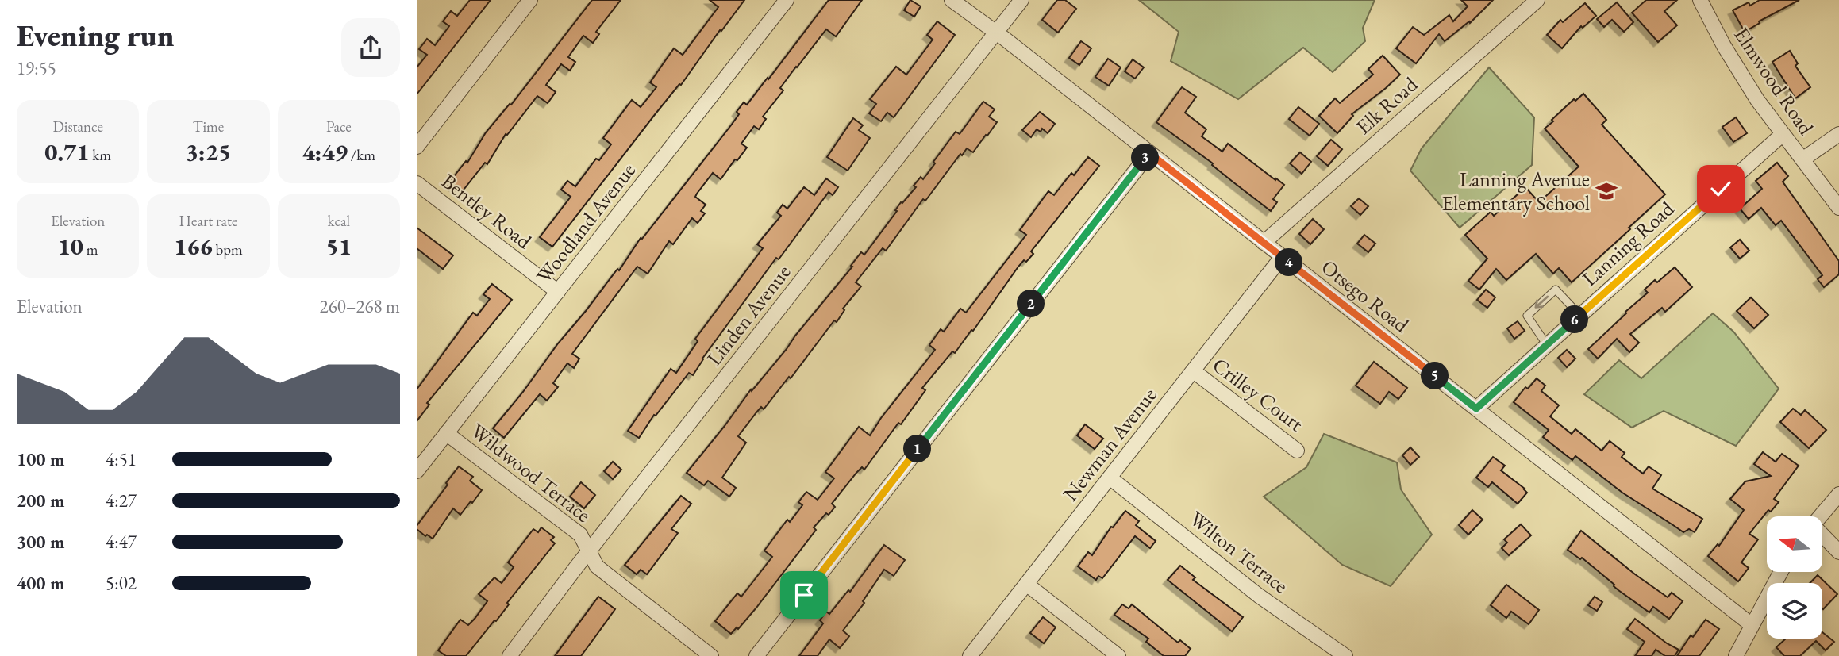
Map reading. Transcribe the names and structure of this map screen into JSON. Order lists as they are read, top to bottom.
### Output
{
  "streets": {
    "street": [
      "Elmwood Road",
      "Elk Road",
      "Bentley Road",
      "Woodland Avenue",
      "Lanning Road",
      "Otsego Road",
      "Linden Avenue",
      "Crilley Court",
      "Newman Avenue",
      "Wildwood Terrace",
      "Wilton Terrace"
    ]
  },
  "crossings": [
    ["Elmwood Road", "Lanning Road"],
    ["Elk Road", "Otsego Road"],
    ["Bentley Road", "Woodland Avenue"],
    ["Woodland Avenue", "Wildwood Terrace"],
    ["Lanning Road", "Otsego Road"],
    ["Otsego Road", "Linden Avenue"],
    ["Otsego Road", "Newman Avenue"],
    ["Linden Avenue", "Wildwood Terrace"],
    ["Crilley Court", "Newman Avenue"],
    ["Newman Avenue", "Wilton Terrace"]
  ],
  "places": {
    "school or university": ["Lanning Avenue Elementary School"]
  },
  "north": "left",
  "page": {
    "heading": ["Evening run", "19:55"],
    "stats": [
      ["Distance", "0.71 km"],
      ["Time", "3:25"],
      ["Pace", "4:49 /km"],
      ["Elevation", "10 m"],
      ["Heart rate", "166 bpm"],
      ["kcal", "51"]
    ],
    "pins": [
      "3",
      "4",
      "2",
      "6",
      "5",
      "1"
    ],
    "chart": ["Elevation", "260–268 m"],
    "list": [
      {
        "name": "100 m",
        "note": "4:51"
      },
      {
        "name": "200 m",
        "note": "4:27"
      },
      {
        "name": "300 m",
        "note": "4:47"
      },
      {
        "name": "400 m",
        "note": "5:02"
      }
    ]
  }
}
